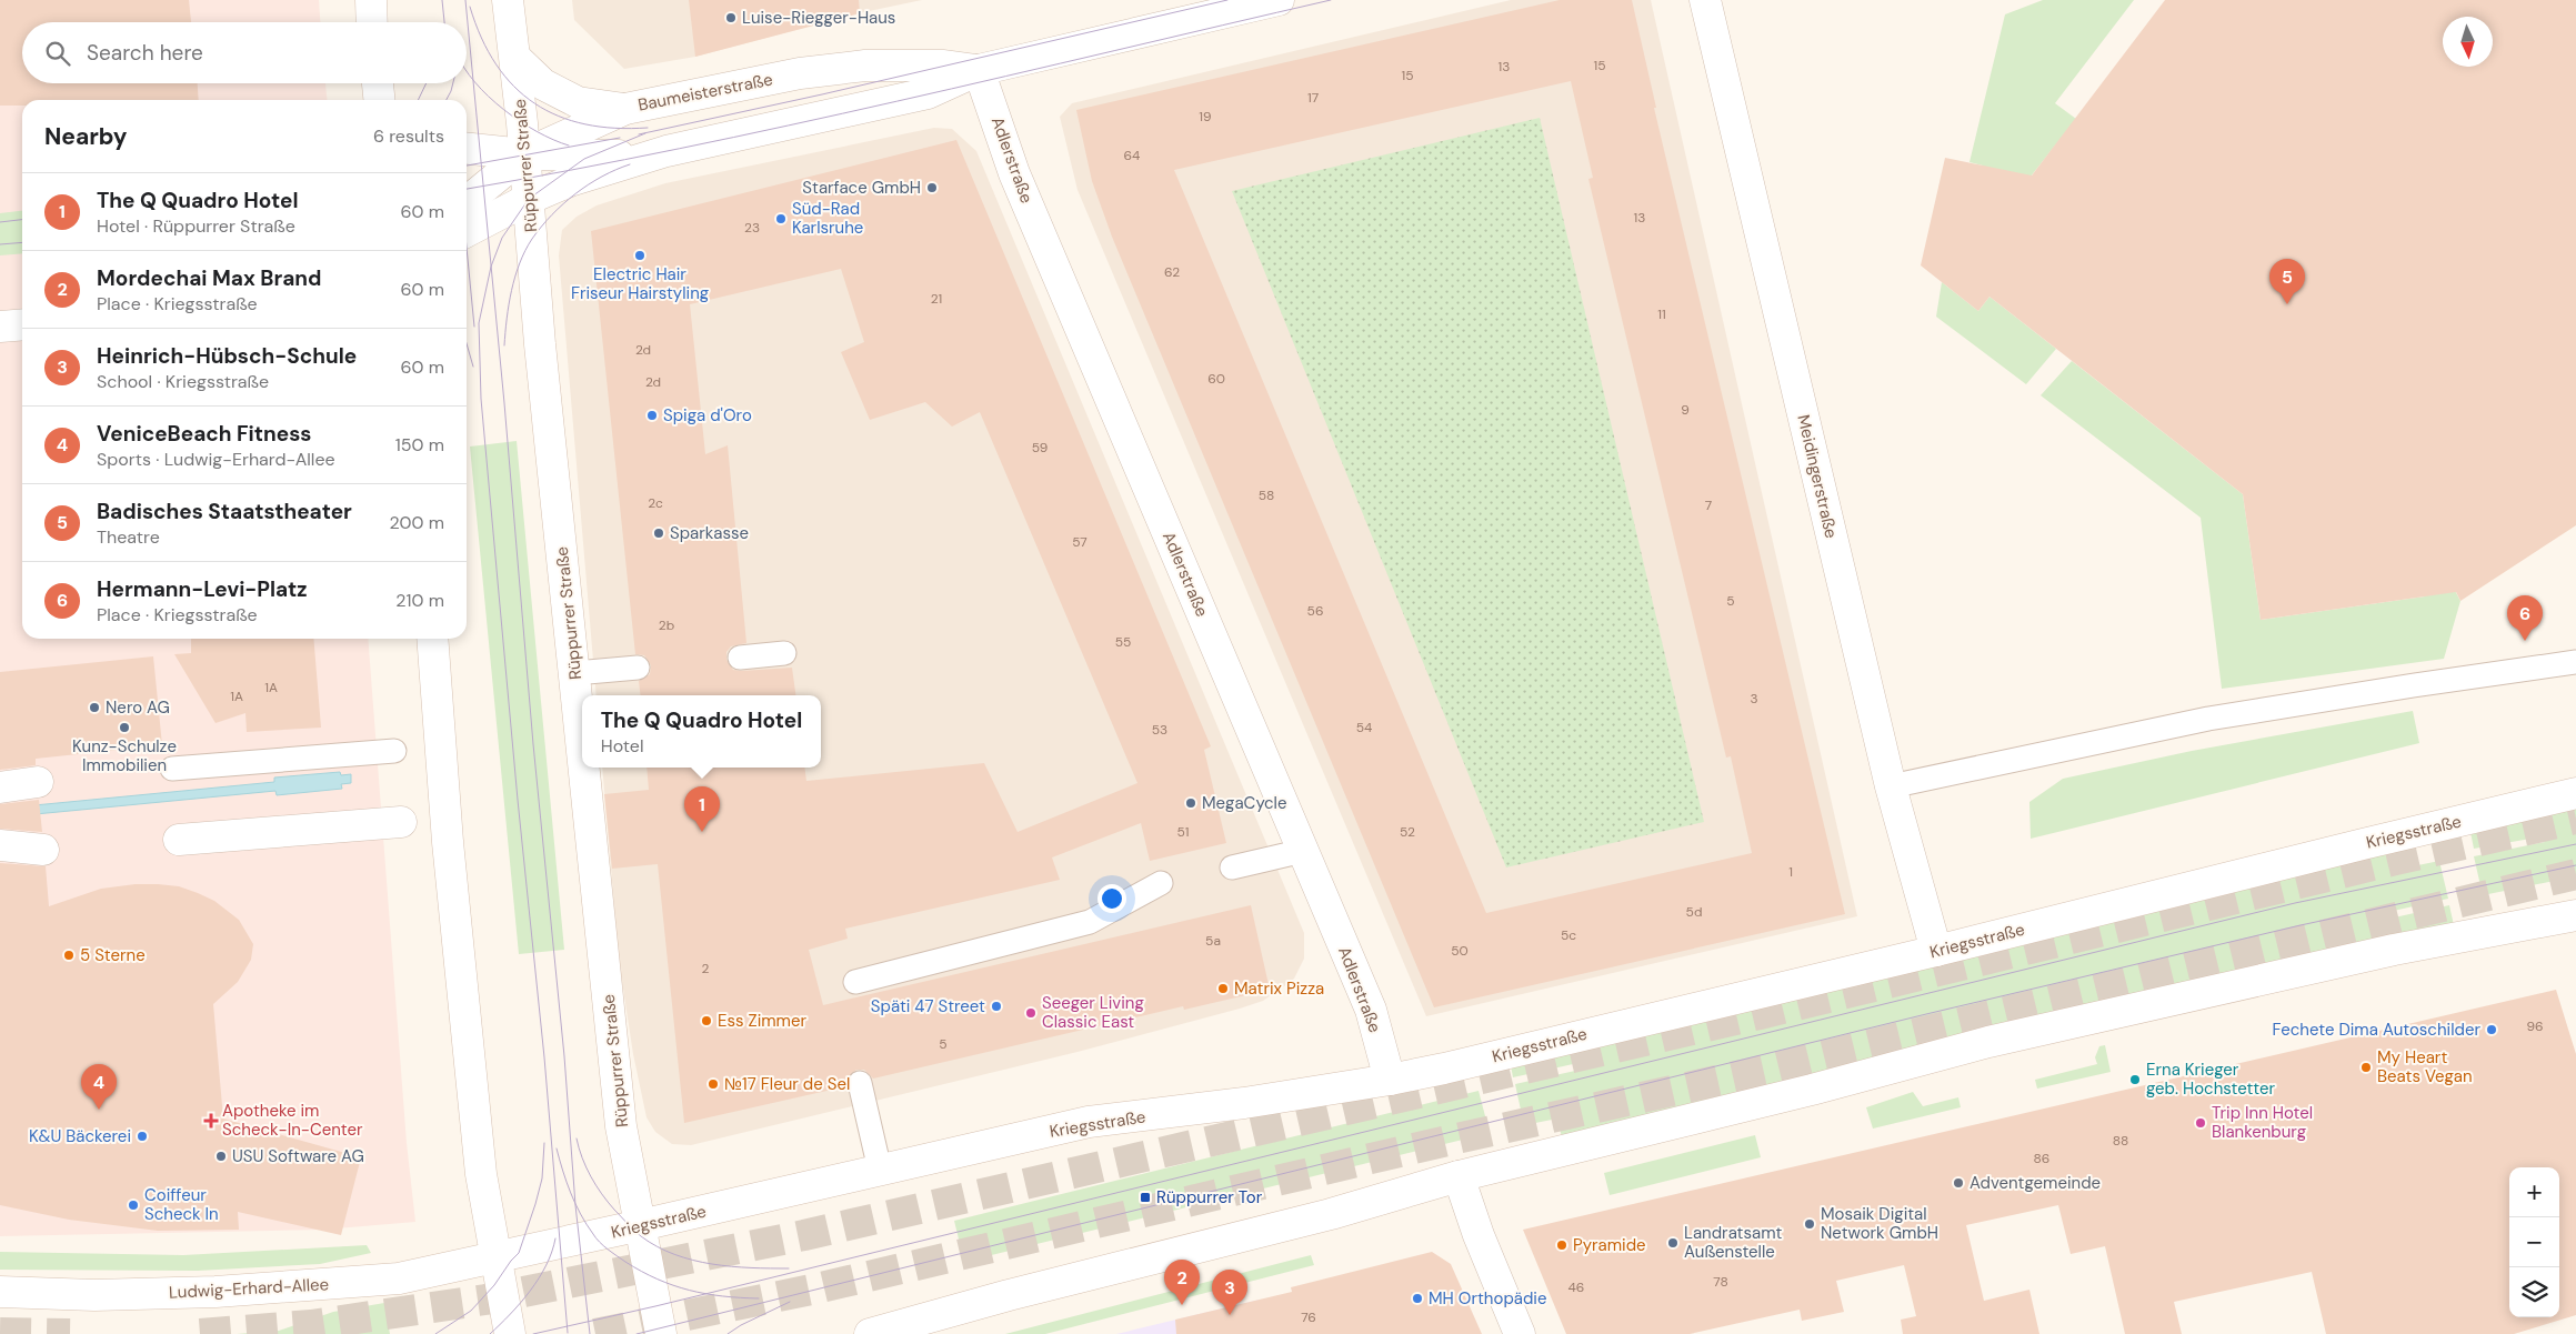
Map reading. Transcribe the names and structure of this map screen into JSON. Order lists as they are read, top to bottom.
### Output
{
  "streets": {
    "main road": [
      "Baumeisterstraße",
      "Adlerstraße",
      "Rüppurrer Straße",
      "Meidingerstraße",
      "Kriegsstraße",
      "Ludwig-Erhard-Allee"
    ]
  },
  "crossings": [
    ["Baumeisterstraße", "Adlerstraße"],
    ["Baumeisterstraße", "Rüppurrer Straße"],
    ["Adlerstraße", "Kriegsstraße"],
    ["Rüppurrer Straße", "Kriegsstraße"],
    ["Meidingerstraße", "Kriegsstraße"],
    ["Kriegsstraße", "Ludwig-Erhard-Allee"]
  ],
  "places": {
    "other": [
      "Luise-Riegger-Haus",
      "Starface GmbH",
      "Süd-Rad Karlsruhe",
      "Electric Hair Friseur Hairstyling",
      "Spiga d'Oro",
      "Sparkasse",
      "Nero AG",
      "Kunz-Schulze Immobilien",
      "MegaCycle",
      "5 Sterne",
      "Matrix Pizza",
      "Späti 47 Street",
      "Seeger Living Classic East",
      "Ess Zimmer",
      "Fechete Dima Autoschilder",
      "My Heart Beats Vegan",
      "Erna Krieger geb. Hochstetter",
      "№17 Fleur de Sel",
      "Trip Inn Hotel Blankenburg",
      "K&U Bäckerei",
      "USU Software AG",
      "Adventgemeinde",
      "Coiffeur Scheck In",
      "Mosaik Digital Network GmbH",
      "Landratsamt Außenstelle",
      "Pyramide",
      "MH Orthopädie"
    ],
    "health": ["Apotheke im Scheck-In-Center"],
    "transit": ["Rüppurrer Tor"]
  },
  "house_numbers": [
    "15",
    "13",
    "15",
    "17",
    "19",
    "64",
    "13",
    "23",
    "62",
    "21",
    "11",
    "2d",
    "60",
    "2d",
    "9",
    "59",
    "58",
    "2c",
    "7",
    "57",
    "5",
    "56",
    "2b",
    "55",
    "1A",
    "1A",
    "3",
    "54",
    "53",
    "51",
    "52",
    "1",
    "5d",
    "5c",
    "5a",
    "50",
    "2",
    "96",
    "5",
    "88",
    "86",
    "78",
    "46",
    "76"
  ],
  "north": "bottom",
  "page": {
    "search": "Search here",
    "heading": ["Nearby", "6 results"],
    "list": [
      {
        "mark": "1",
        "name": "The Q Quadro Hotel",
        "note": "Hotel · Rüppurrer Straße",
        "value": "60 m"
      },
      {
        "mark": "2",
        "name": "Mordechai Max Brand",
        "note": "Place · Kriegsstraße",
        "value": "60 m"
      },
      {
        "mark": "3",
        "name": "Heinrich-Hübsch-Schule",
        "note": "School · Kriegsstraße",
        "value": "60 m"
      },
      {
        "mark": "4",
        "name": "VeniceBeach Fitness",
        "note": "Sports · Ludwig-Erhard-Allee",
        "value": "150 m"
      },
      {
        "mark": "5",
        "name": "Badisches Staatstheater",
        "note": "Theatre",
        "value": "200 m"
      },
      {
        "mark": "6",
        "name": "Hermann-Levi-Platz",
        "note": "Place · Kriegsstraße",
        "value": "210 m"
      }
    ],
    "pins": [
      "5",
      "6",
      "1",
      "4",
      "2",
      "3"
    ],
    "popup": ["The Q Quadro Hotel", "Hotel"],
    "map_buttons": ["+", "−"]
  }
}
